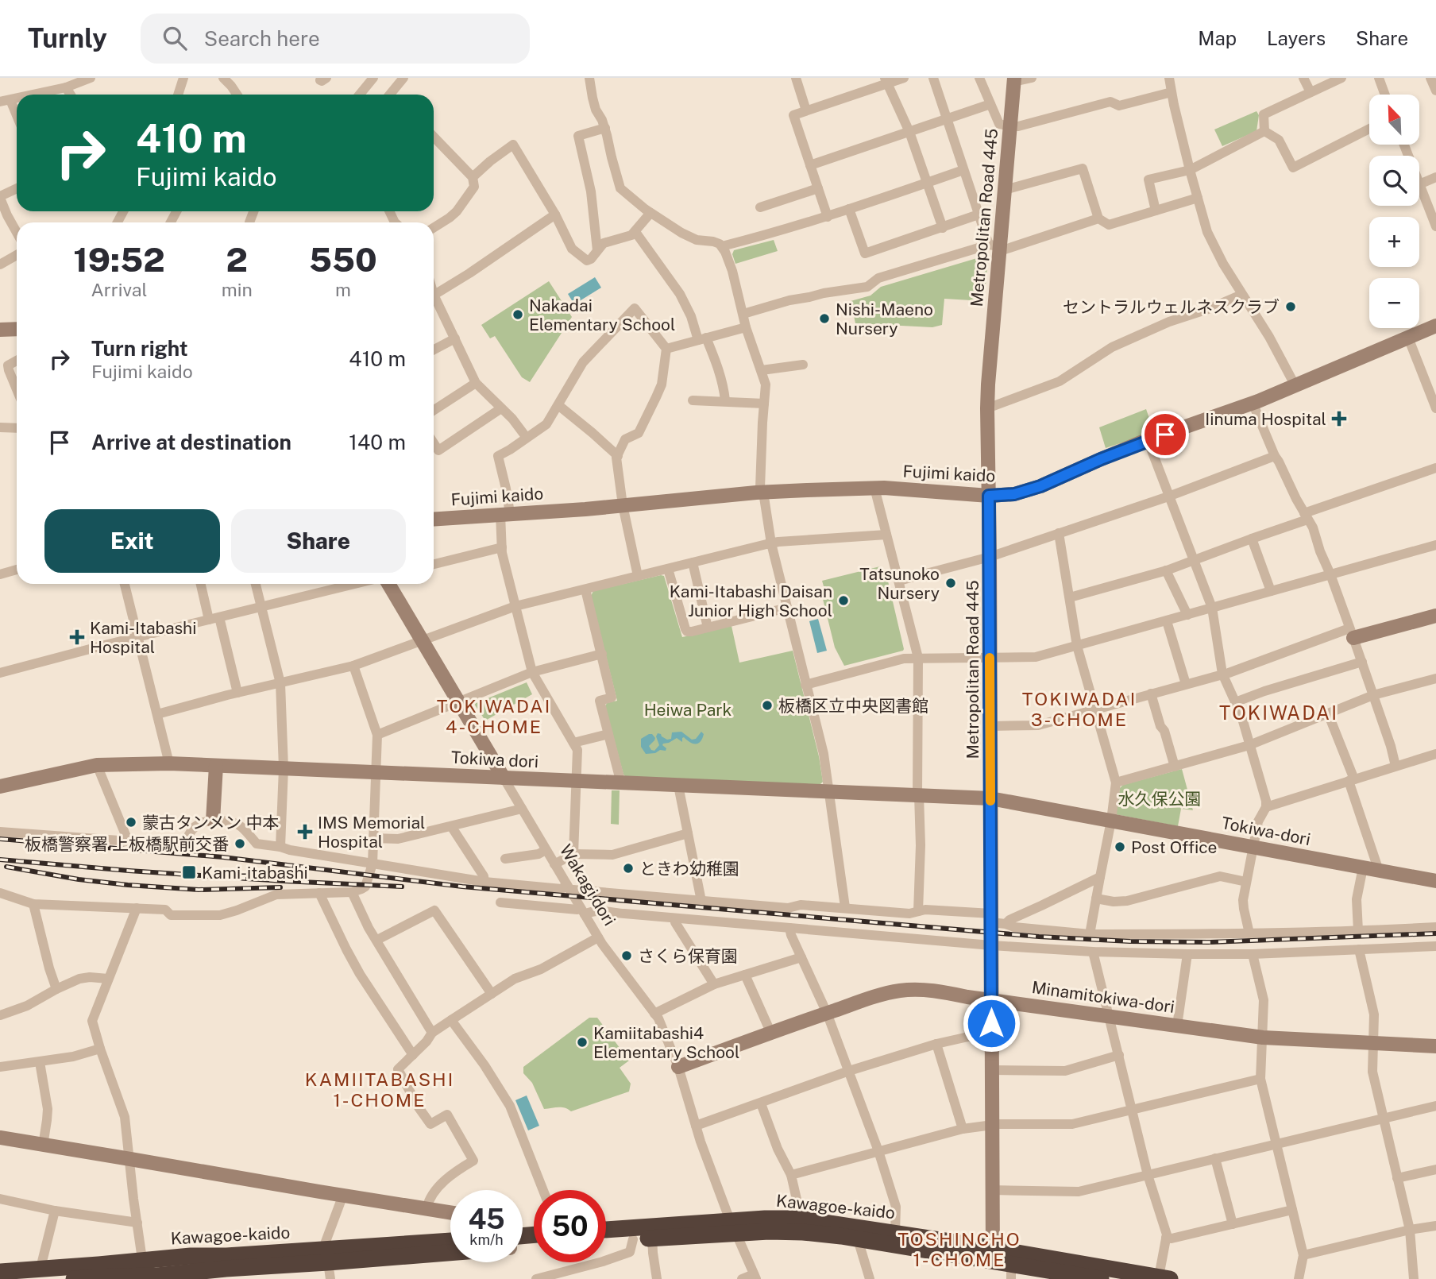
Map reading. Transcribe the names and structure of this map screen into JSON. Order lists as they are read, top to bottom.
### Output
{
  "streets": {
    "highway": ["Kawagoe-kaido"],
    "street": [
      "Metropolitan Road 445",
      "Fujimi kaido",
      "Tokiwa dori",
      "Tokiwa-dori",
      "Wakagi dori",
      "Minamitokiwa-dori"
    ]
  },
  "crossings": [
    ["Metropolitan Road 445", "Fujimi kaido"],
    ["Metropolitan Road 445", "Tokiwa dori"],
    ["Metropolitan Road 445", "Tokiwa-dori"],
    ["Metropolitan Road 445", "Minamitokiwa-dori"],
    ["Metropolitan Road 445", "Kawagoe-kaido"],
    ["Tokiwa dori", "Tokiwa-dori"],
    ["Tokiwa dori", "Wakagi dori"],
    ["Wakagi dori", "Minamitokiwa-dori"],
    ["Wakagi dori", "Kawagoe-kaido"]
  ],
  "districts": [
    "TOKIWADAI 3-CHOME",
    "TOKIWADAI 4-CHOME",
    "TOKIWADAI",
    "KAMIITABASHI 1-CHOME",
    "TOSHINCHO 1-CHOME"
  ],
  "parks": ["Heiwa Park", "水久保公園"],
  "places": {
    "other": [
      "セントラルウェルネスクラブ",
      "Nakadai Elementary School",
      "Nishi-Maeno Nursery",
      "Tatsunoko Nursery",
      "Kami-Itabashi Daisan Junior High School",
      "板橋区立中央図書館",
      "蒙古タンメン 中本",
      "板橋警察署 上板橋駅前交番",
      "Post Office",
      "ときわ幼稚園",
      "さくら保育園",
      "Kamiitabashi4 Elementary School"
    ],
    "health": ["Iinuma Hospital", "Kami-Itabashi Hospital", "IMS Memorial Hospital"],
    "transit": ["Kami-itabashi"]
  },
  "north": "top left",
  "page": {
    "header": "Turnly",
    "search": "Search here",
    "nav": ["Map", "Layers", "Share"],
    "map_buttons": ["+", "−"],
    "turn": ["410 m", "Fujimi kaido"],
    "eta": [
      "19:52",
      "Arrival",
      "2",
      "min",
      "550",
      "m"
    ],
    "list": [
      {
        "name": "Turn right",
        "note": "Fujimi kaido",
        "value": "410 m"
      },
      {
        "name": "Arrive at destination",
        "value": "140 m"
      }
    ],
    "buttons": ["Exit", "Share"],
    "speed": "45 km/h",
    "limit": "50"
  }
}
